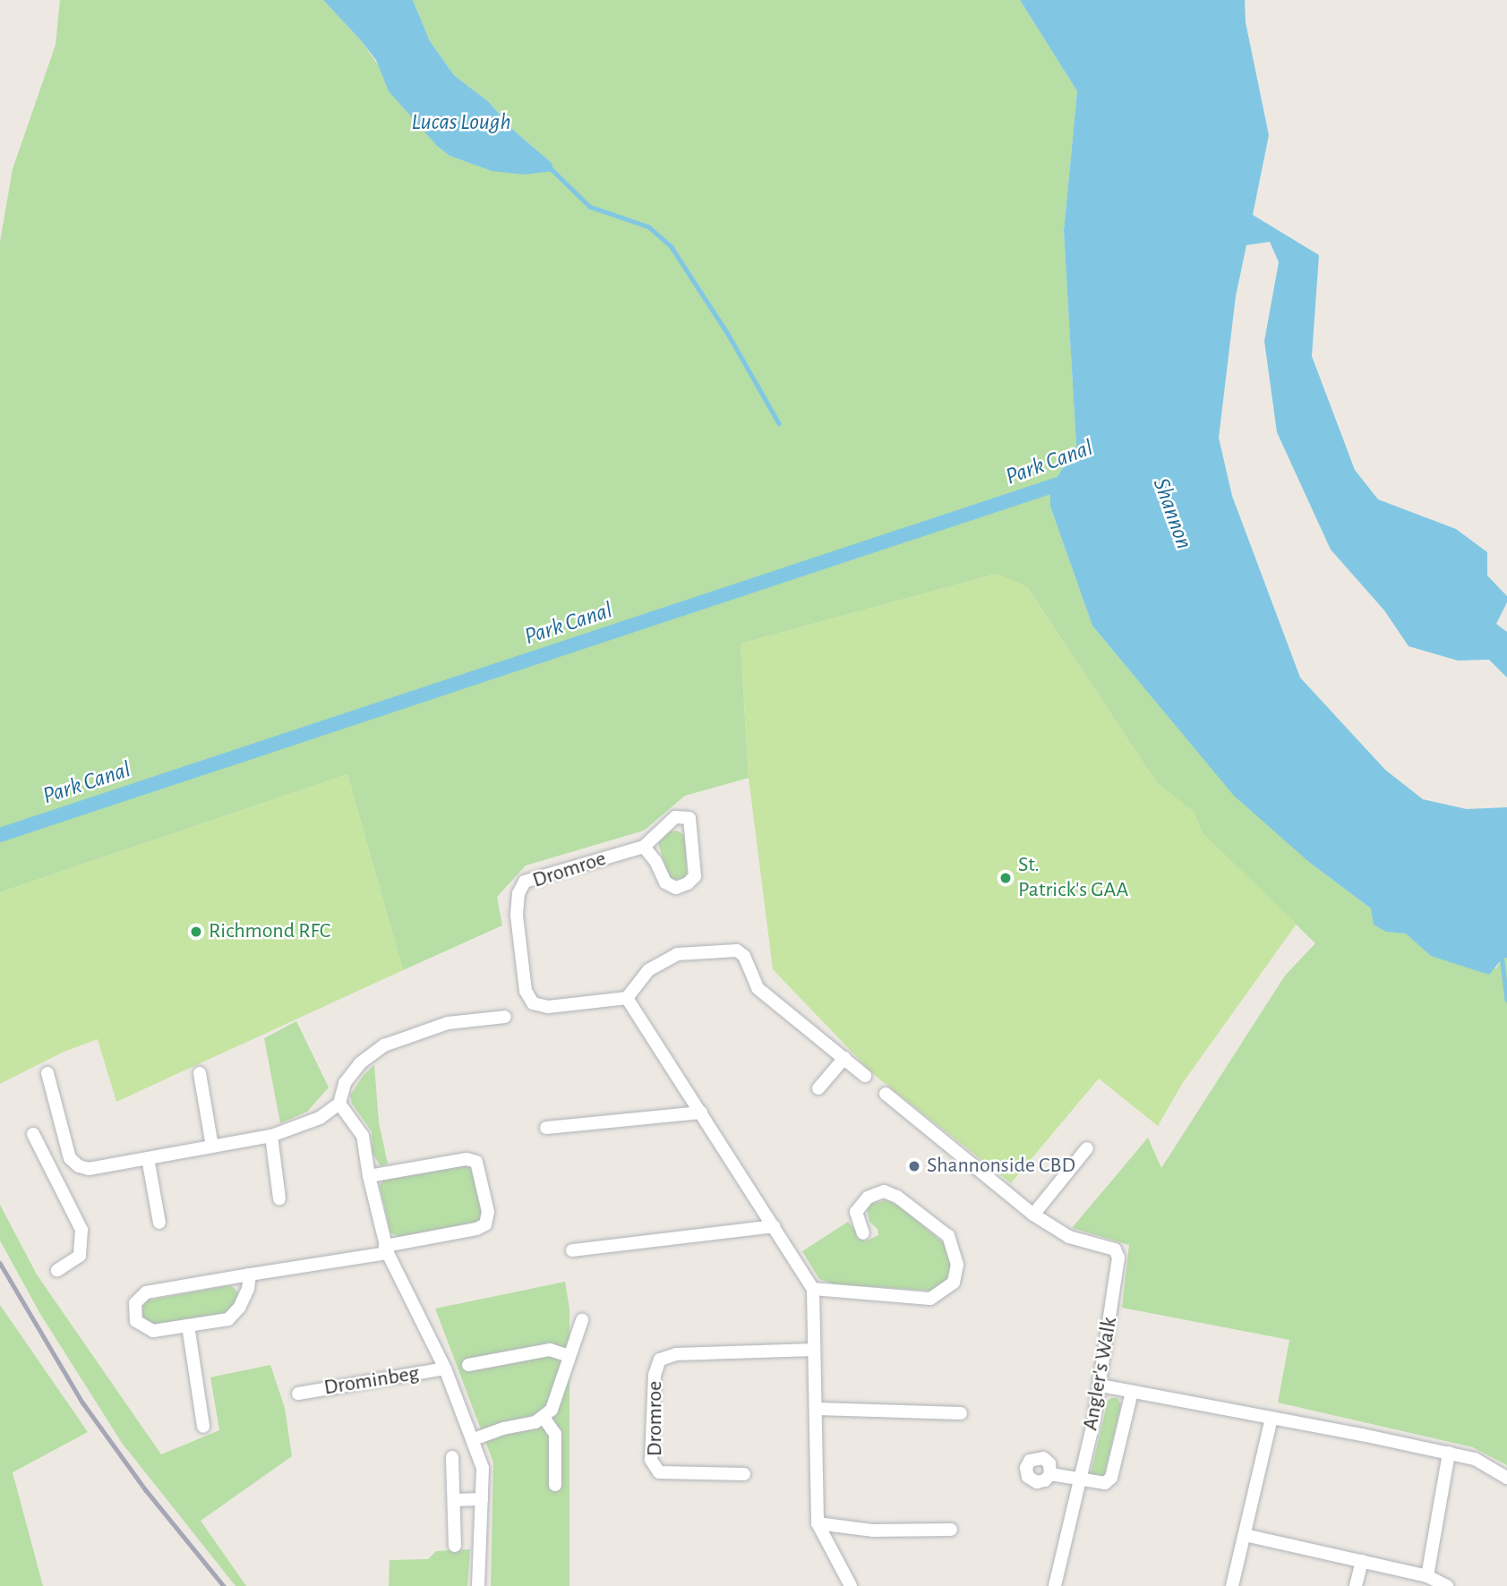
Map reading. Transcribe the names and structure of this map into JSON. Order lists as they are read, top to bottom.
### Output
{
  "streets": {
    "street": ["Dromroe", "Angler's Walk", "Drominbeg"]
  },
  "water": ["Lucas Lough", "Park Canal", "Shannon"],
  "places": ["St. Patrick's GAA", "Richmond RFC", "Shannonside CBD"]
}
